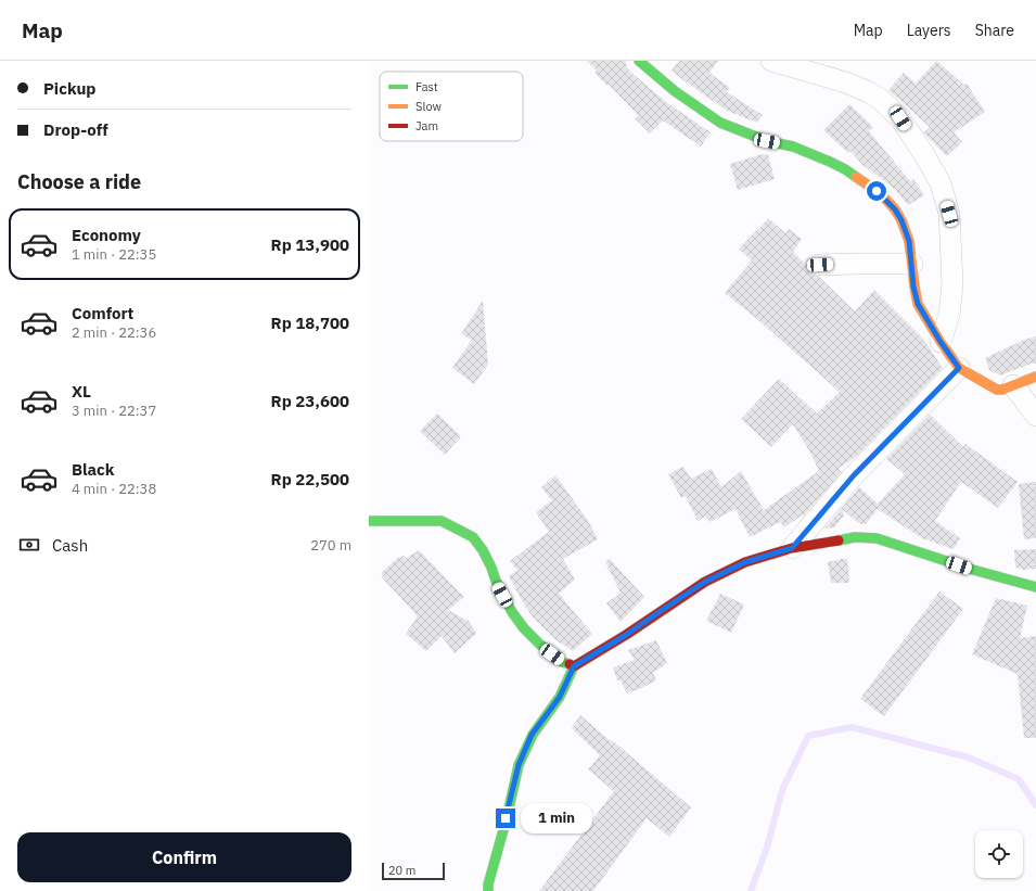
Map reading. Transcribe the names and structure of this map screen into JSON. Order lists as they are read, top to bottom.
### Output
{
  "legend": ["Fast", "Slow", "Jam"],
  "scale_bar": "20 m",
  "page": {
    "header": "Map",
    "nav": ["Map", "Layers", "Share"],
    "banner": ["Pickup", "Drop-off"],
    "heading": "Choose a ride",
    "list": [
      {
        "name": "Economy",
        "note": "1 min · 22:35",
        "value": "Rp 13,900"
      },
      {
        "name": "Comfort",
        "note": "2 min · 22:36",
        "value": "Rp 18,700"
      },
      {
        "name": "XL",
        "note": "3 min · 22:37",
        "value": "Rp 23,600"
      },
      {
        "name": "Black",
        "note": "4 min · 22:38",
        "value": "Rp 22,500"
      }
    ],
    "pay": ["Cash", "270 m"],
    "bubble": "1 min",
    "buttons": "Confirm",
    "scale": "20 m"
  }
}
